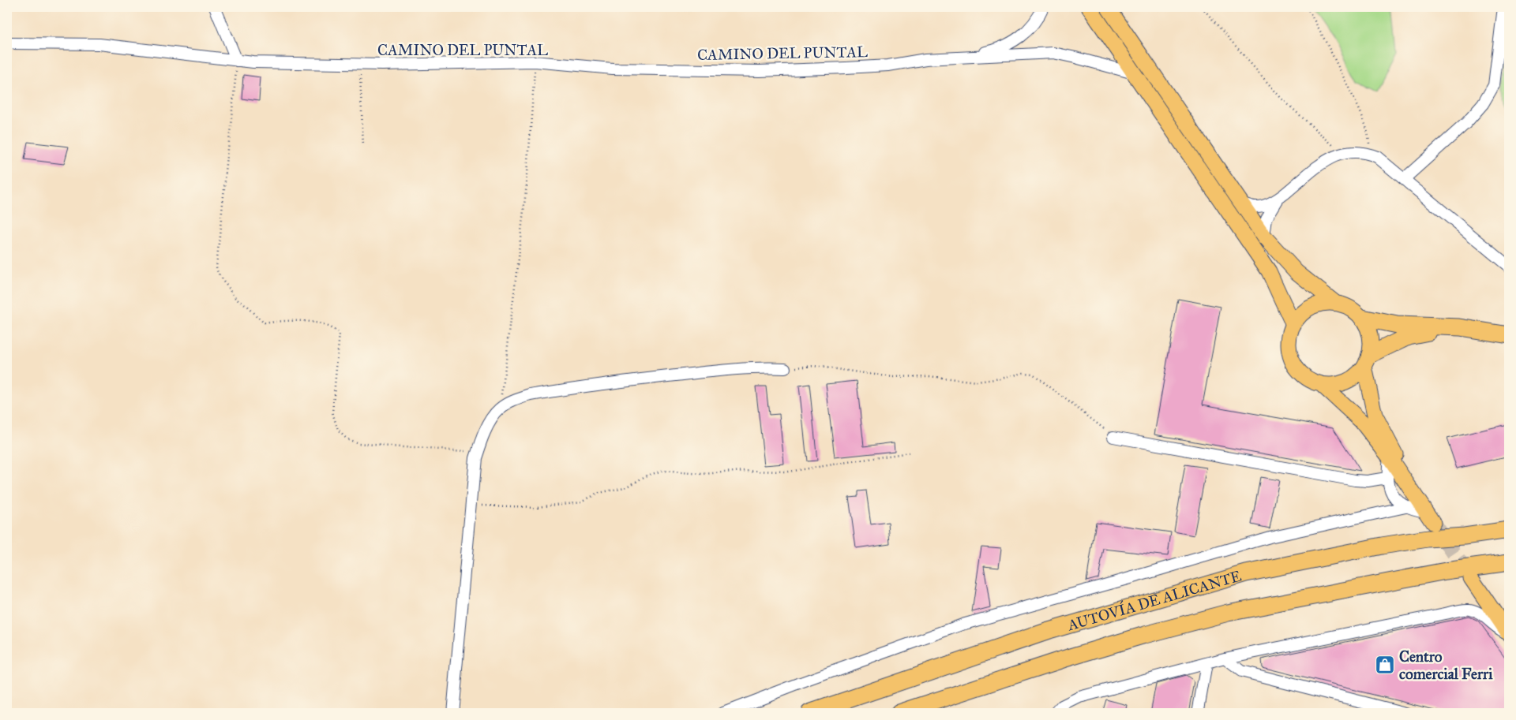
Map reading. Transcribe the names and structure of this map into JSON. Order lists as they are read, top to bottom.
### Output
{
  "streets": {
    "highway": ["AUTOVÍA DE ALICANTE"],
    "street": ["CAMINO DEL PUNTAL"]
  },
  "places": {
    "shop": ["Centro comercial Ferri"]
  }
}
